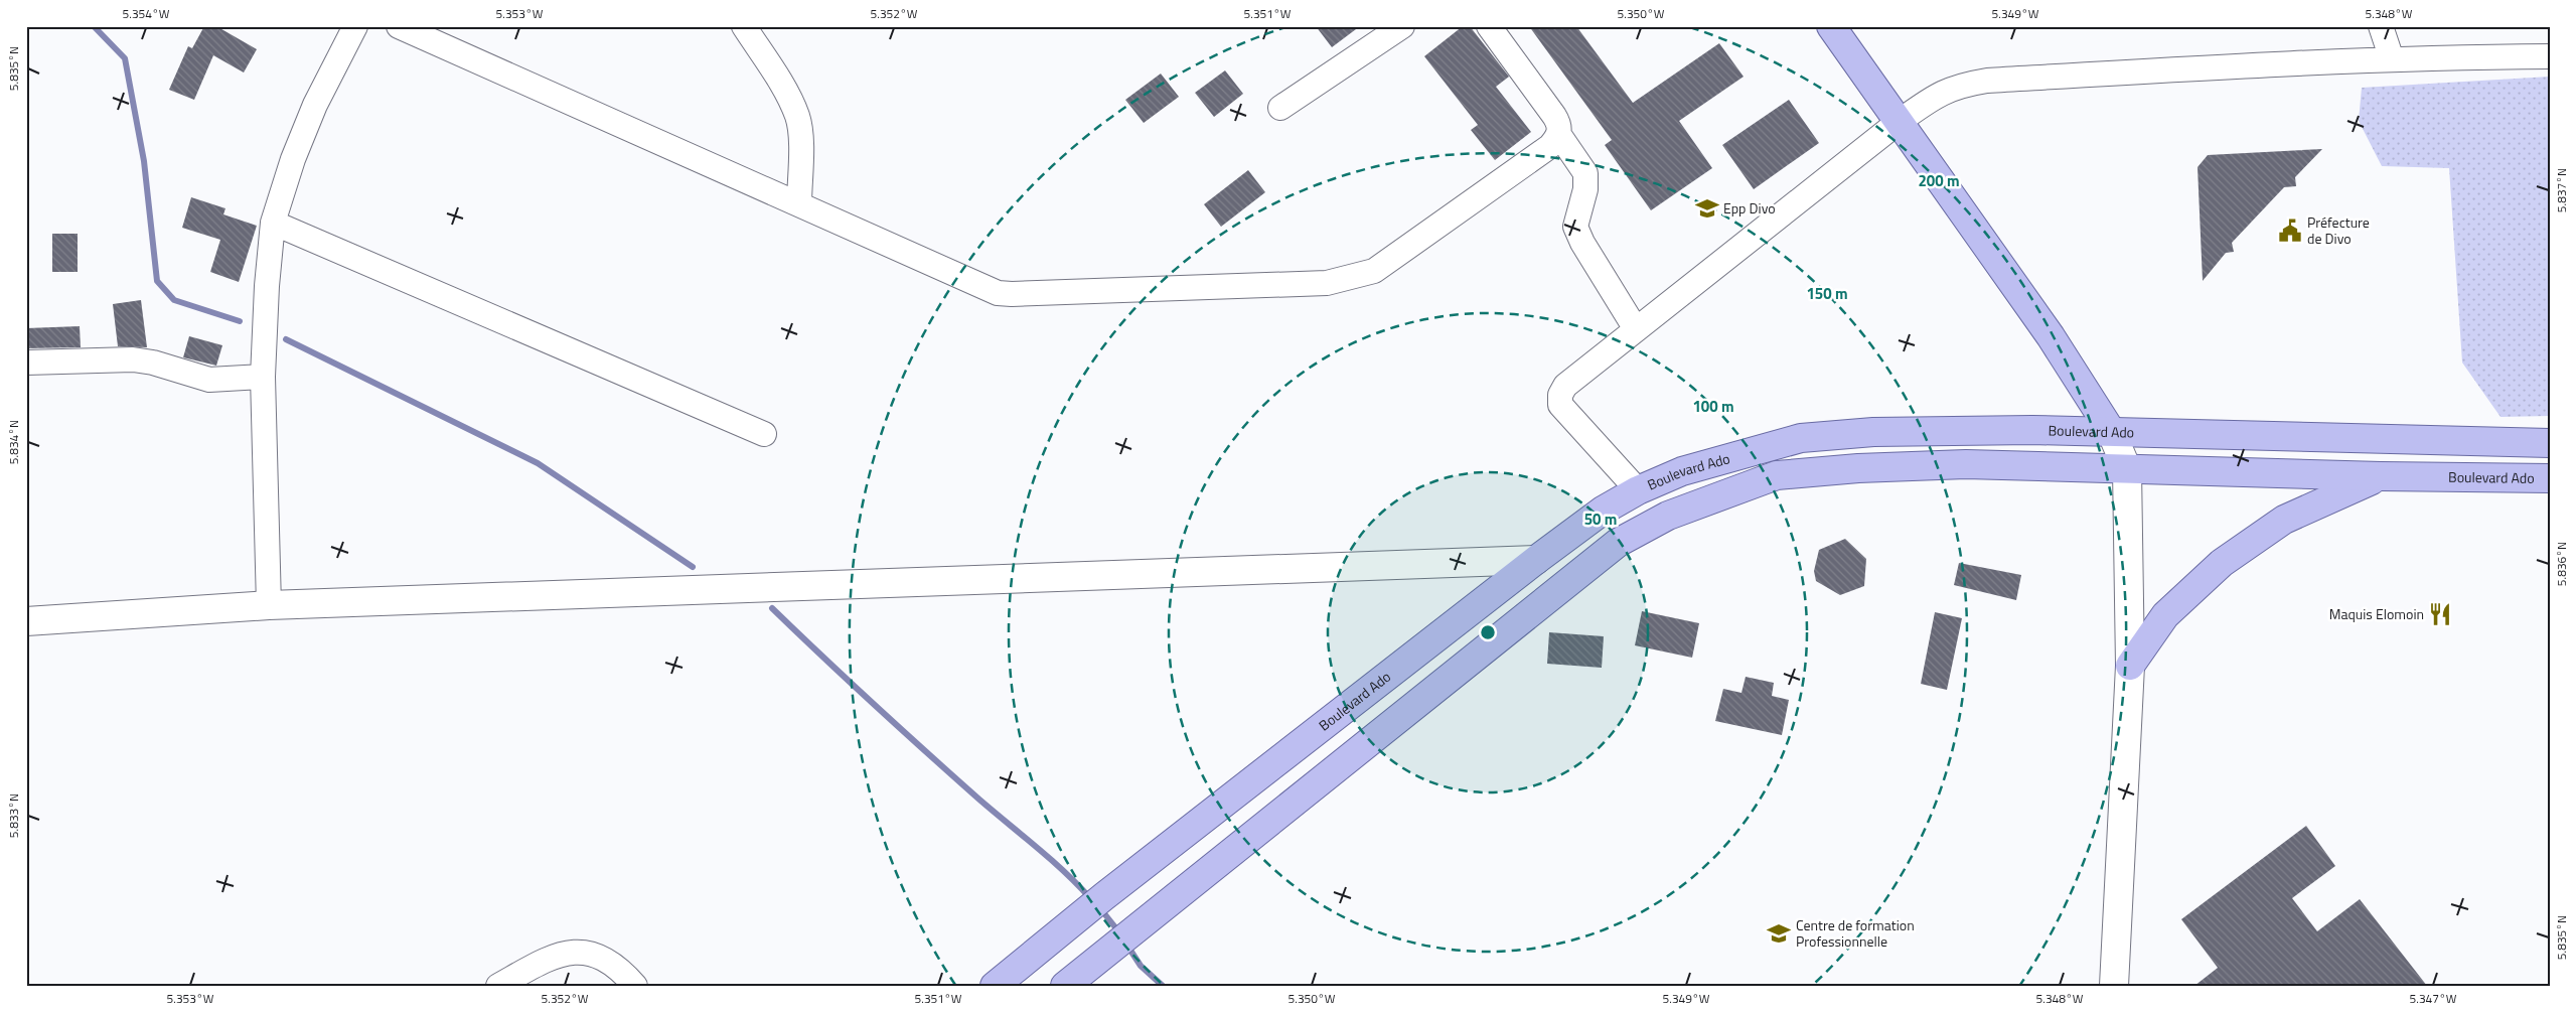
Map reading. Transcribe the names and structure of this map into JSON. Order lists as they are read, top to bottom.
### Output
{
  "streets": {
    "main road": ["Boulevard Ado"]
  },
  "places": {
    "school or university": ["Epp Divo", "Centre de formation Professionnelle"],
    "public building": ["Préfecture de Divo"],
    "restaurant": ["Maquis Elomoin"]
  },
  "coordinates": [
    "5.354°W",
    "5.353°W",
    "5.352°W",
    "5.351°W",
    "5.350°W",
    "5.349°W",
    "5.348°W",
    "5.835°N",
    "5.837°N",
    "5.834°N",
    "5.836°N",
    "5.833°N",
    "5.347°W"
  ],
  "rings": [
    "200 m",
    "150 m",
    "100 m",
    "50 m"
  ]
}
